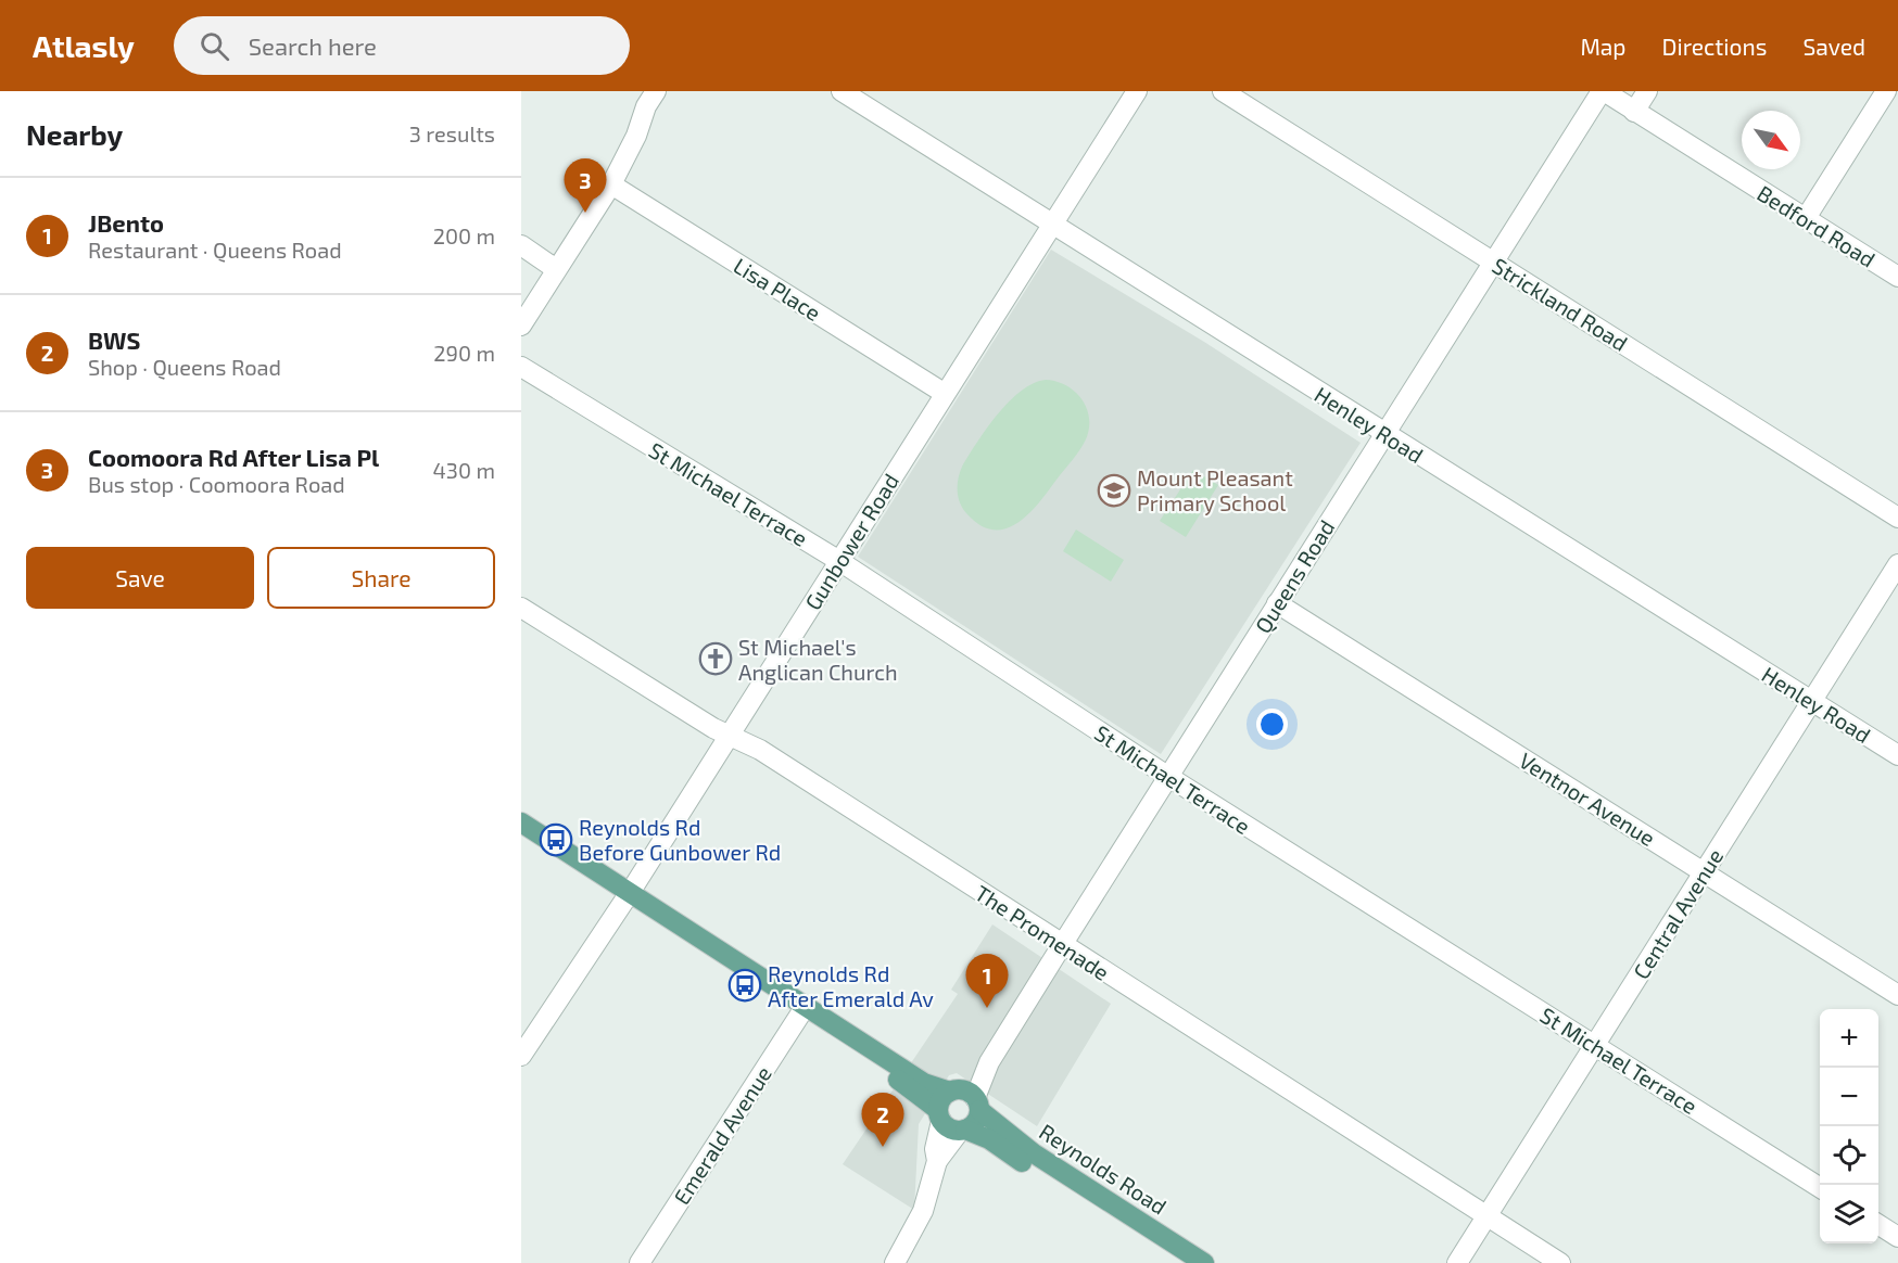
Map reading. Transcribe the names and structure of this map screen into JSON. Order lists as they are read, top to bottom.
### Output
{
  "streets": {
    "main road": ["Reynolds Road"],
    "street": [
      "Bedford Road",
      "Lisa Place",
      "Strickland Road",
      "Henley Road",
      "St Michael Terrace",
      "Gunbower Road",
      "Queens Road",
      "Ventnor Avenue",
      "Central Avenue",
      "The Promenade",
      "Emerald Avenue"
    ]
  },
  "crossings": [
    ["Bedford Road", "Queens Road"],
    ["Lisa Place", "Gunbower Road"],
    ["Strickland Road", "Queens Road"],
    ["Henley Road", "Gunbower Road"],
    ["Henley Road", "Queens Road"],
    ["Henley Road", "Central Avenue"],
    ["St Michael Terrace", "Gunbower Road"],
    ["St Michael Terrace", "Queens Road"],
    ["St Michael Terrace", "Central Avenue"],
    ["Gunbower Road", "The Promenade"],
    ["Gunbower Road", "Reynolds Road"],
    ["Queens Road", "Ventnor Avenue"],
    ["Queens Road", "The Promenade"],
    ["Queens Road", "Reynolds Road"],
    ["Ventnor Avenue", "Central Avenue"],
    ["Central Avenue", "The Promenade"],
    ["Emerald Avenue", "Reynolds Road"]
  ],
  "places": {
    "school or university": ["Mount Pleasant Primary School"],
    "church": ["St Michael's Anglican Church"],
    "bus stop": ["Reynolds Rd Before Gunbower Rd", "Reynolds Rd After Emerald Av"]
  },
  "north": "bottom right",
  "page": {
    "header": "Atlasly",
    "search": "Search here",
    "nav": ["Map", "Directions", "Saved"],
    "heading": ["Nearby", "3 results"],
    "pins": ["3", "1", "2"],
    "list": [
      {
        "mark": "1",
        "name": "JBento",
        "note": "Restaurant · Queens Road",
        "value": "200 m"
      },
      {
        "mark": "2",
        "name": "BWS",
        "note": "Shop · Queens Road",
        "value": "290 m"
      },
      {
        "mark": "3",
        "name": "Coomoora Rd After Lisa Pl",
        "note": "Bus stop · Coomoora Road",
        "value": "430 m"
      }
    ],
    "buttons": ["Save", "Share"],
    "map_buttons": ["+", "−"]
  }
}
